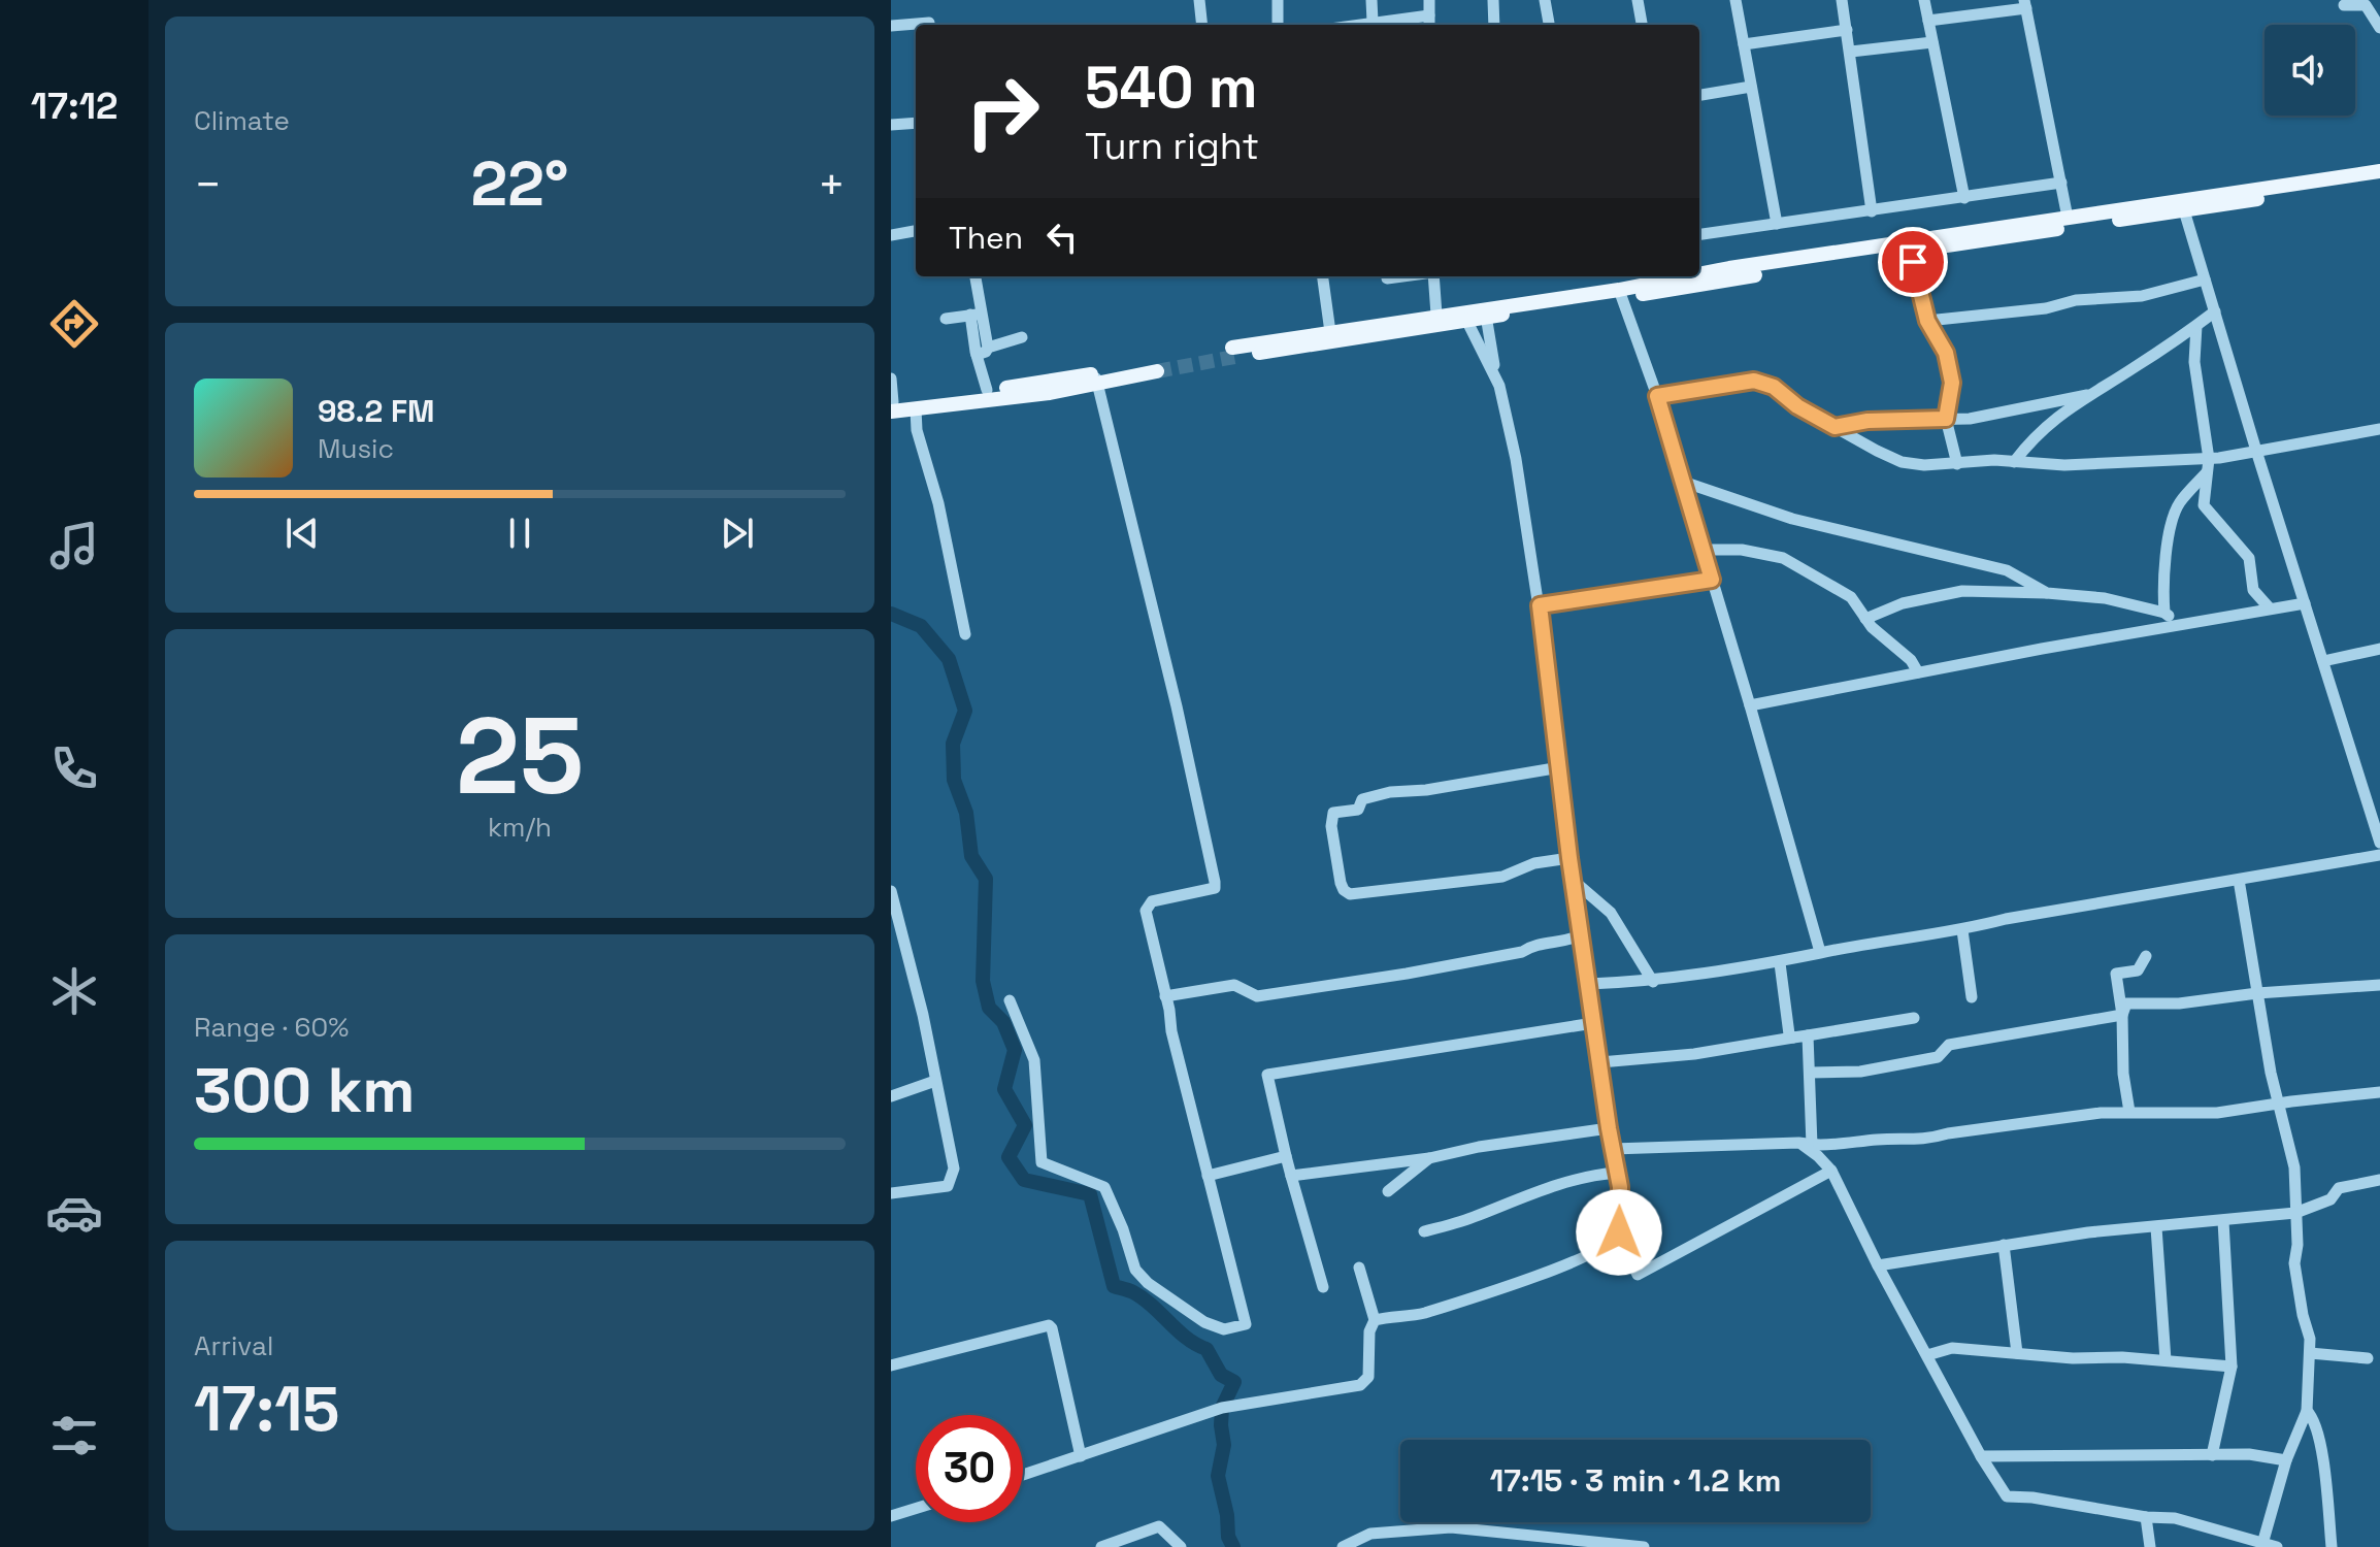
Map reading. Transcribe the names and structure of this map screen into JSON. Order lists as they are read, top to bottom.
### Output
{
  "page": {
    "tabs": "17:12",
    "tile": [
      "Climate",
      ["25", "km/h"],
      ["Range · 60%", "300 km"],
      ["Arrival", "17:15"]
    ],
    "turn": ["540 m", "Turn right"],
    "heat": ["−", "22°", "+"],
    "then": "Then",
    "song": ["98.2 FM", "Music"],
    "limit": "30",
    "trip": "17:15 · 3 min · 1.2 km"
  }
}
